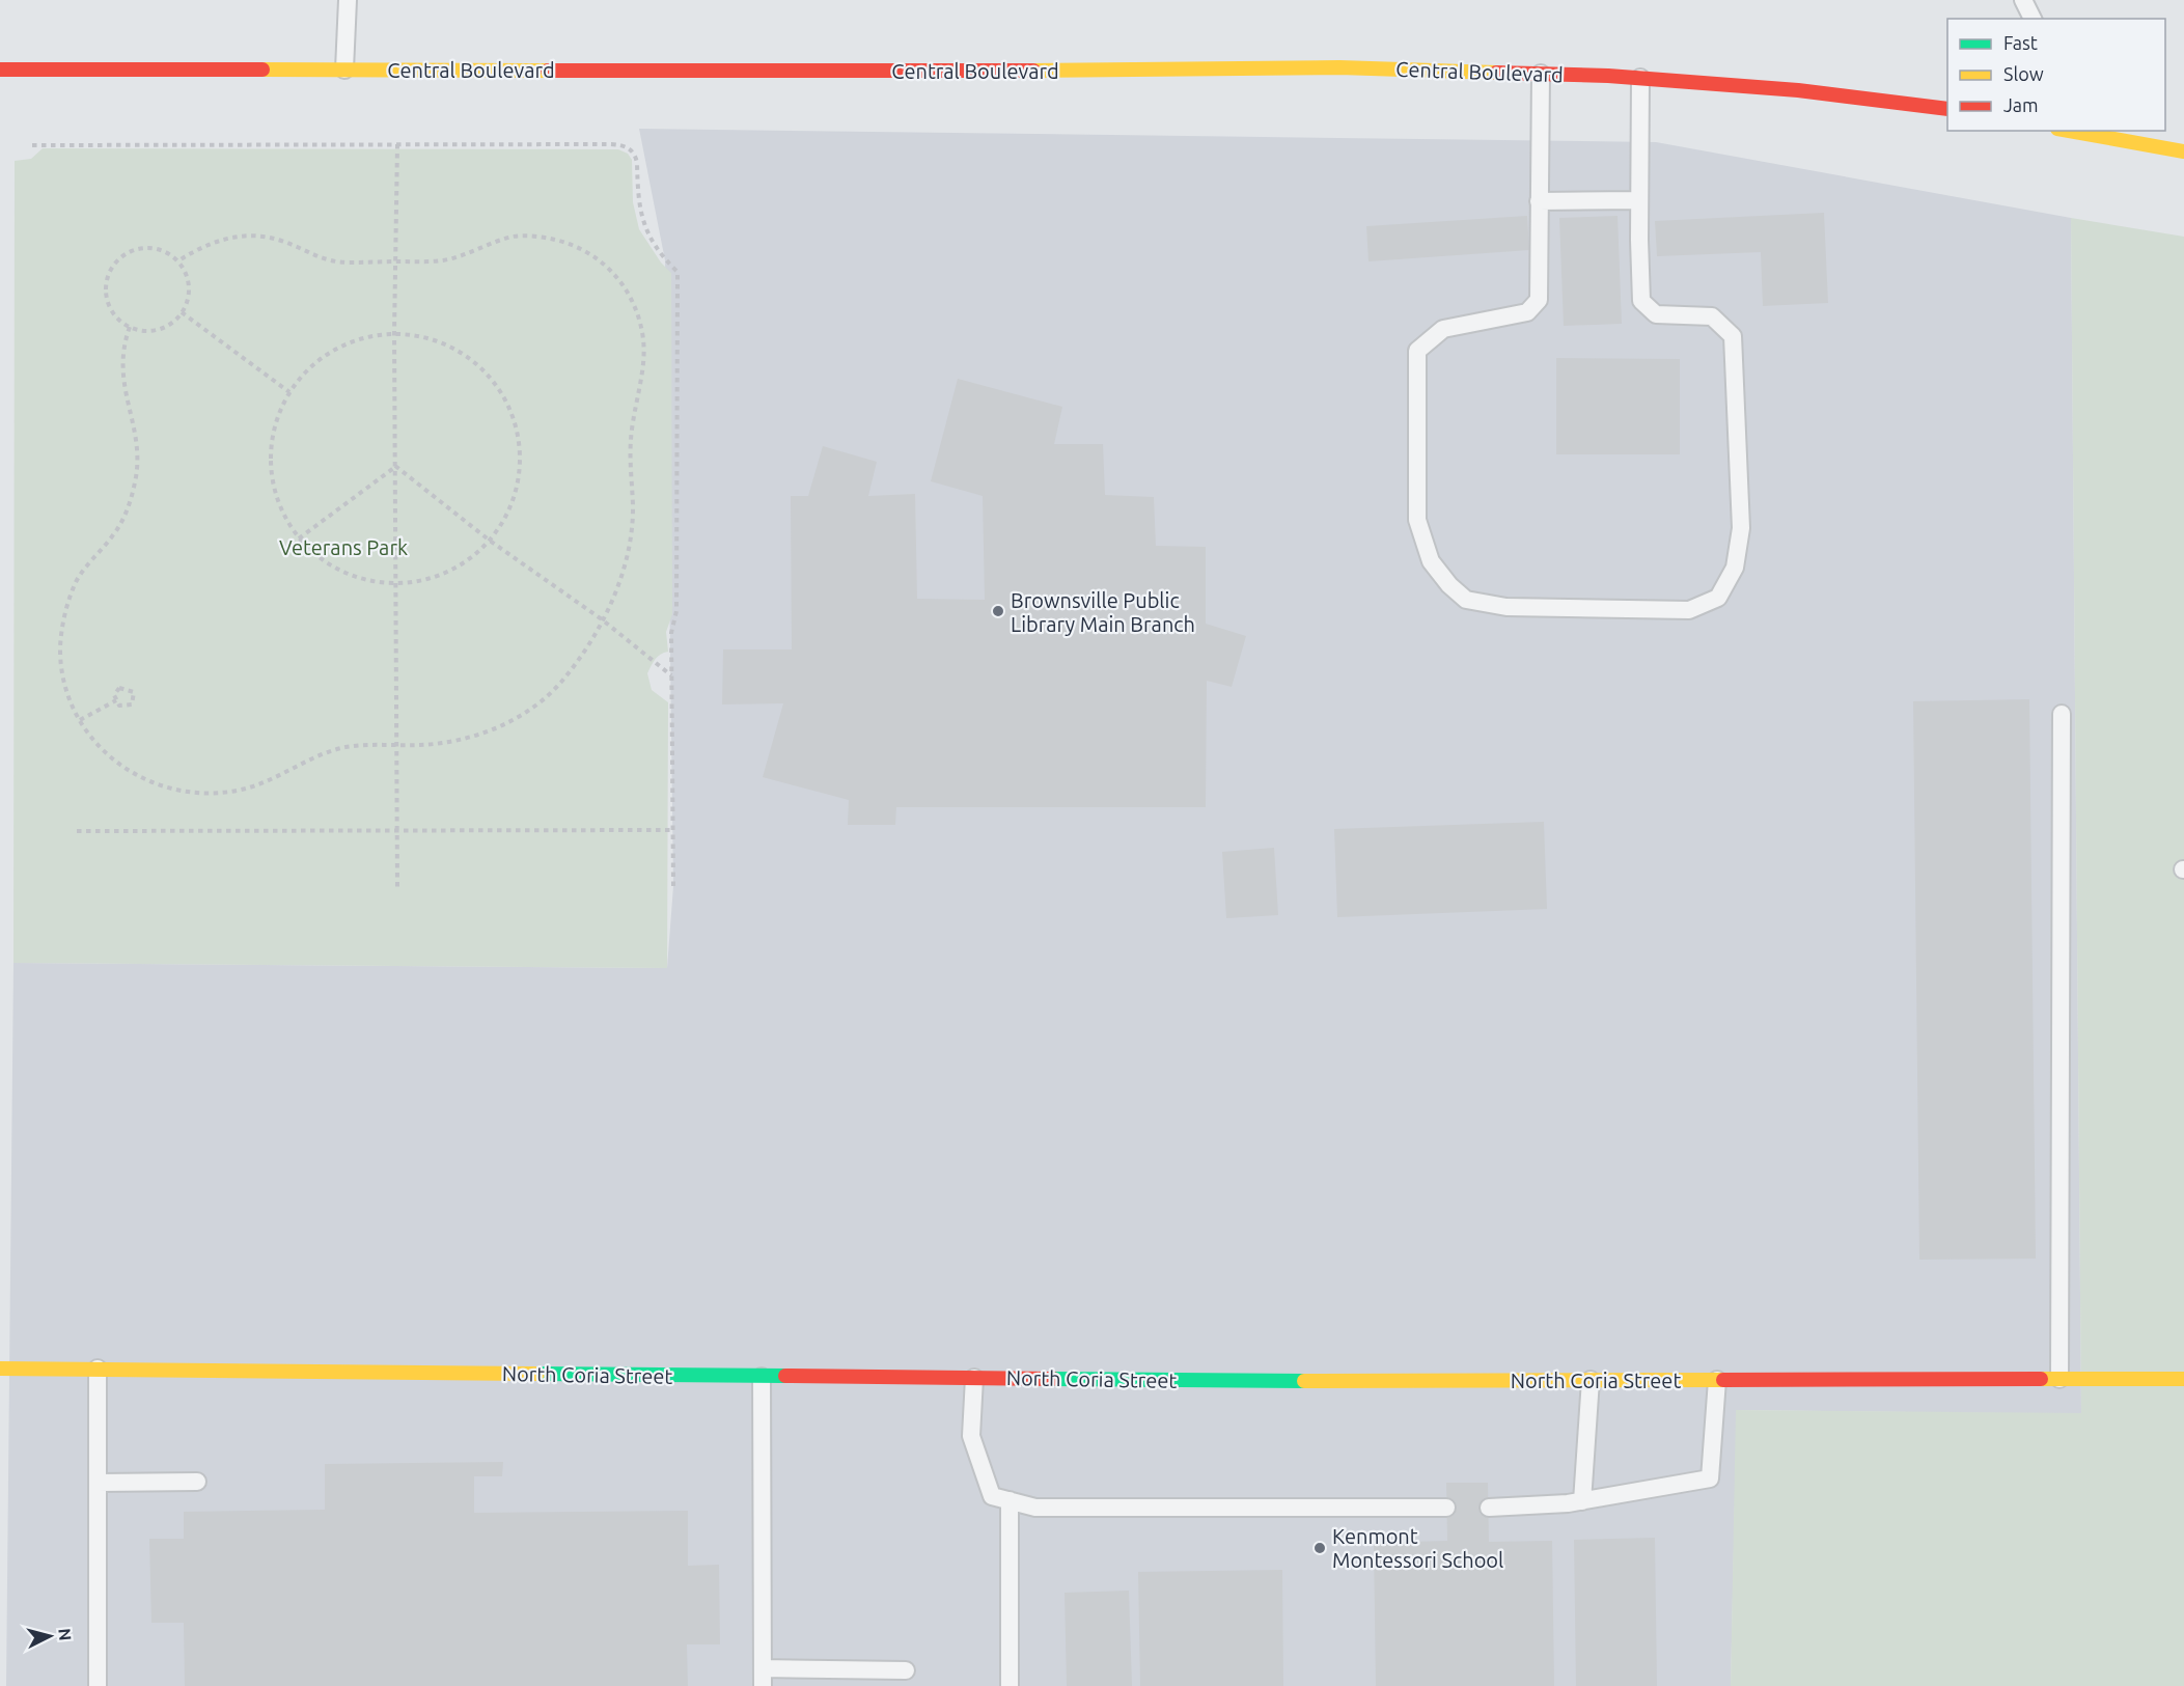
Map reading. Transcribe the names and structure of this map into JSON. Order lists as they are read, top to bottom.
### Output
{
  "streets": {
    "street": ["Central Boulevard", "North Coria Street"]
  },
  "parks": ["Veterans Park"],
  "places": ["Brownsville Public Library Main Branch", "Kenmont Montessori School"],
  "legend": ["Fast", "Slow", "Jam"],
  "north": "right"
}
